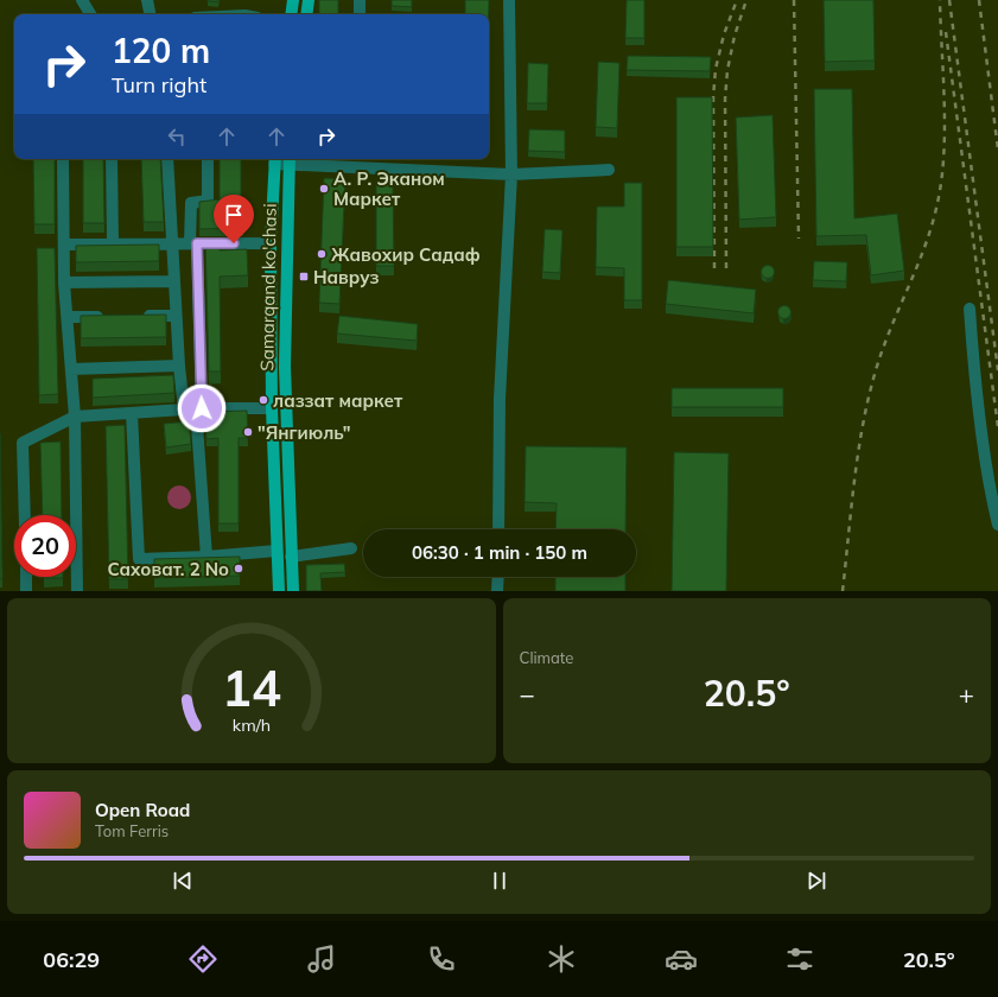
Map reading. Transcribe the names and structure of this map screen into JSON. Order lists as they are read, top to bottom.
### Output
{
  "streets": {
    "main road": ["Samarqand ko'chasi"]
  },
  "places": {
    "other": [
      "А. Р. Эканом Маркет",
      "Жавохир Садаф",
      "лаззат маркет",
      "\"Янгиюль\"",
      "Саховат. 2 No"
    ],
    "transit": ["Навруз"]
  },
  "page": {
    "turn": ["120 m", "Turn right"],
    "limit": "20",
    "trip": "06:30 · 1 min · 150 m",
    "tile": "Climate",
    "heat": ["−", "20.5°", "+"],
    "song": ["Open Road", "Tom Ferris"],
    "tabs": ["06:29", "20.5°"],
    "gauge": ["14", "km/h"]
  }
}
